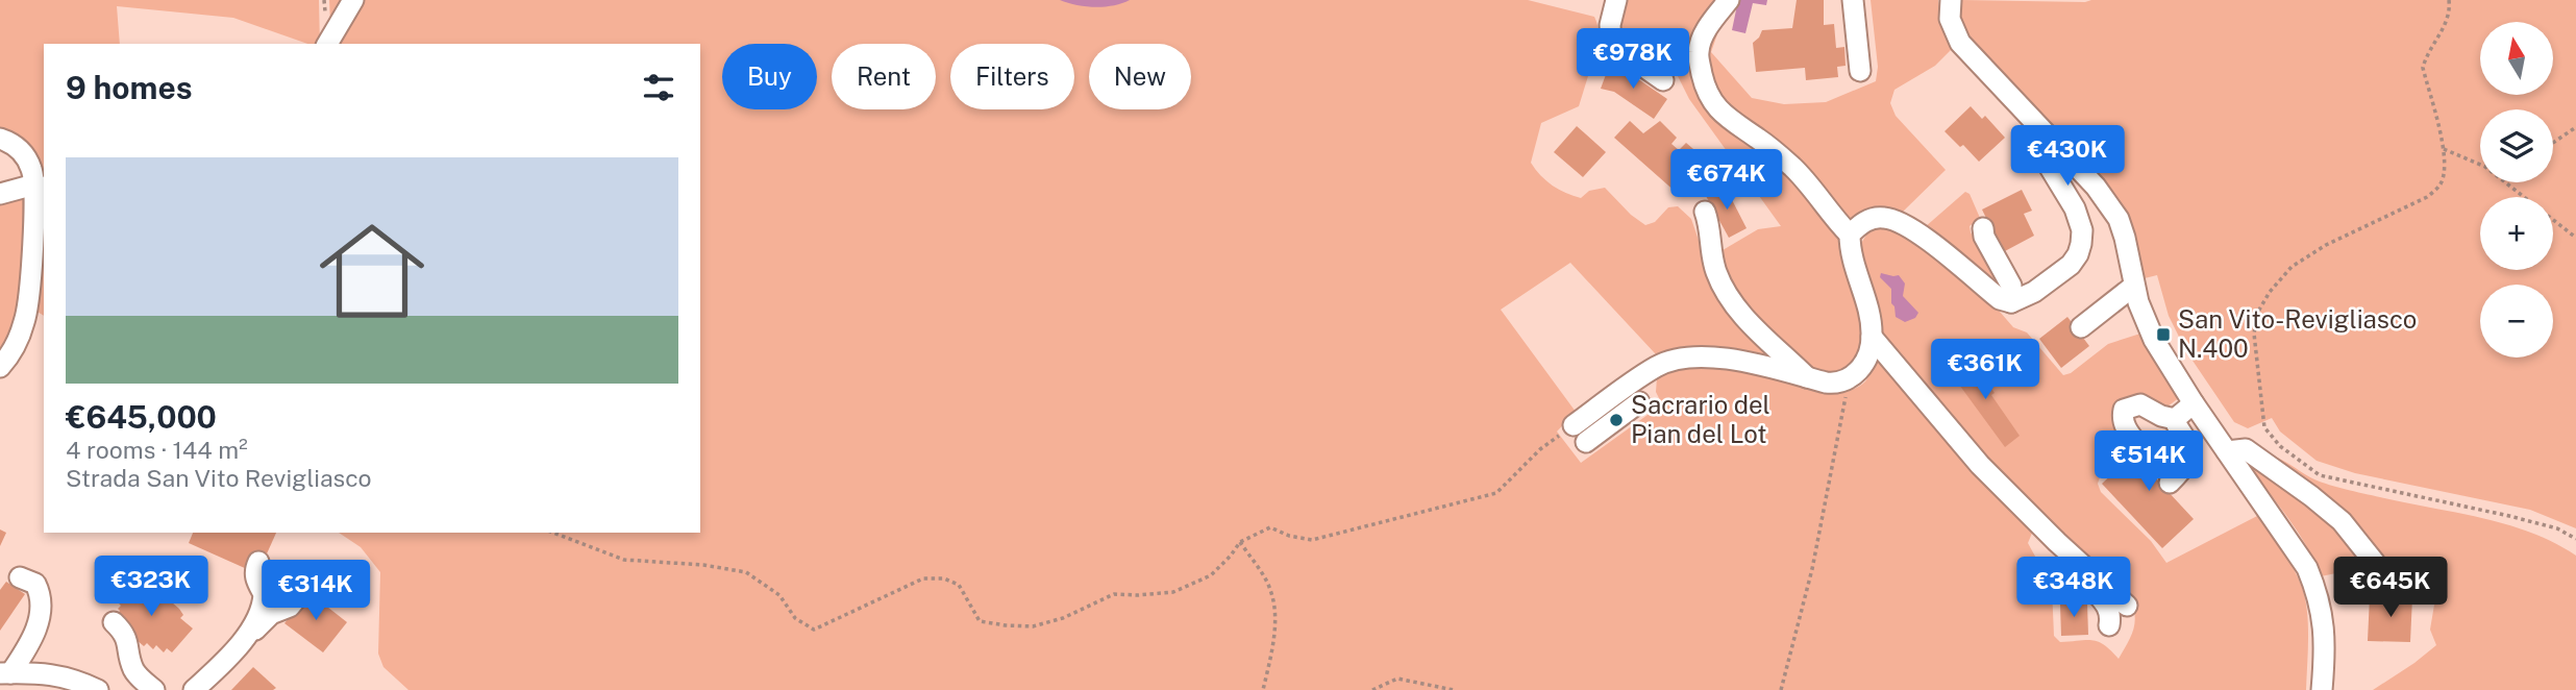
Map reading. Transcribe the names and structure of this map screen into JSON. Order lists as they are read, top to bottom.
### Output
{
  "places": {
    "transit": ["San Vito-Revigliasco N.400"],
    "other": ["Sacrario del Pian del Lot"]
  },
  "north": "top",
  "page": {
    "map_buttons": ["+", "−"],
    "price": [
      "€978K",
      "€430K",
      "€674K",
      "€361K",
      "€514K",
      "€323K",
      "€348K",
      "€645K",
      "€314K"
    ],
    "chip": [
      "Buy",
      "Rent",
      "Filters",
      "New"
    ],
    "heading": "9 homes",
    "list": [
      {
        "name": "€645,000",
        "note": "4 rooms · 144 m² · Strada San Vito Revigliasco"
      }
    ]
  }
}
